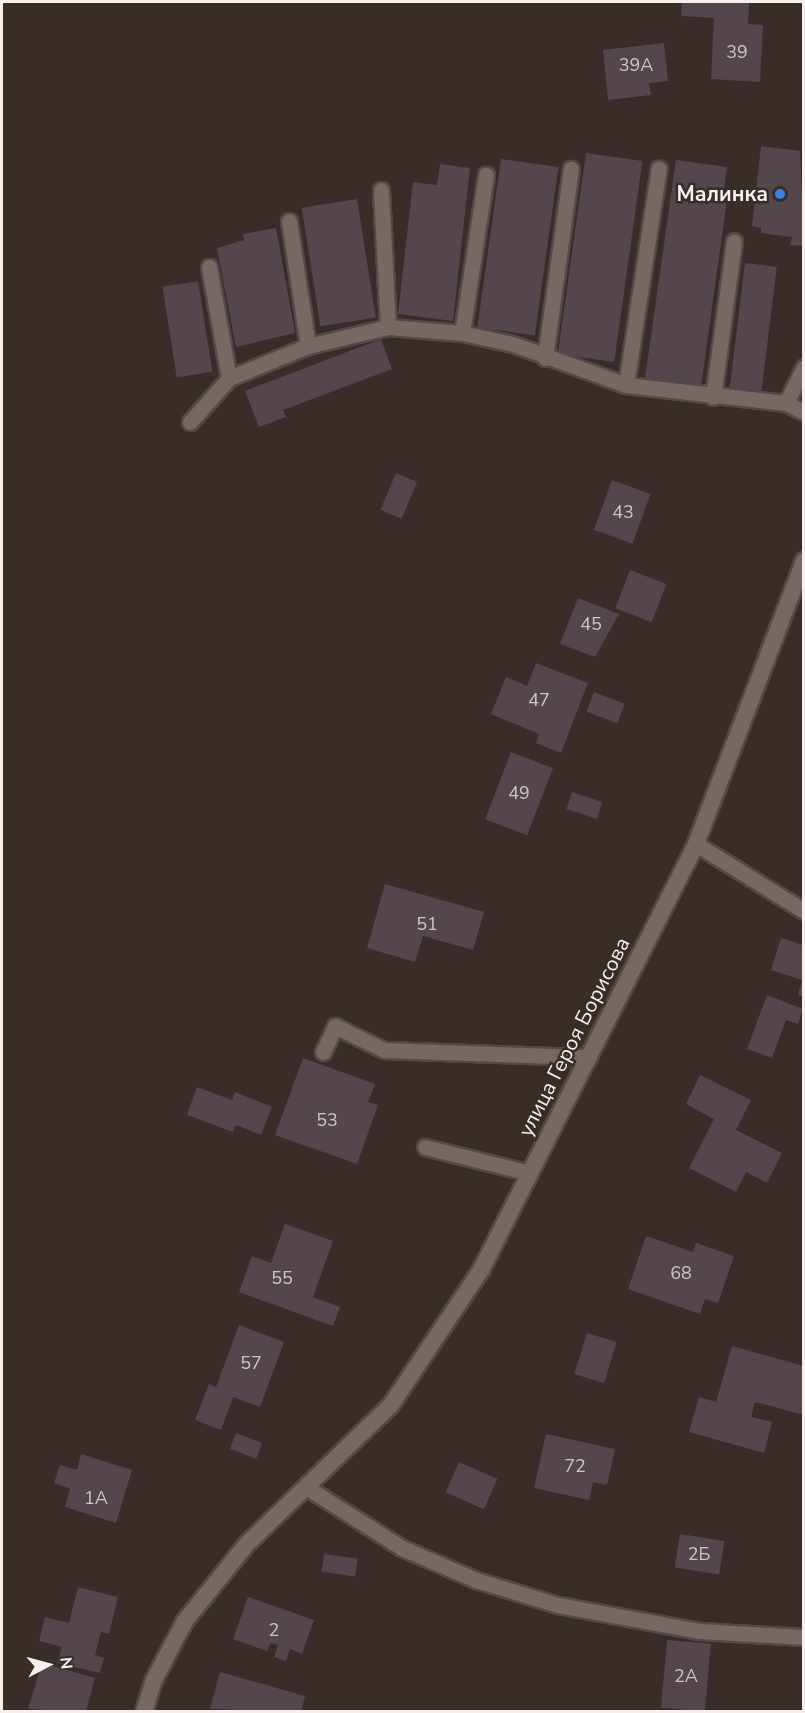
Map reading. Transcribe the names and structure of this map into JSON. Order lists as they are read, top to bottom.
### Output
{
  "streets": {
    "street": ["улица Героя Борисова"]
  },
  "places": ["Малинка"],
  "house_numbers": [
    "39",
    "39А",
    "43",
    "45",
    "47",
    "49",
    "51",
    "53",
    "68",
    "55",
    "57",
    "72",
    "1А",
    "2Б",
    "2",
    "2А"
  ],
  "north": "right"
}
